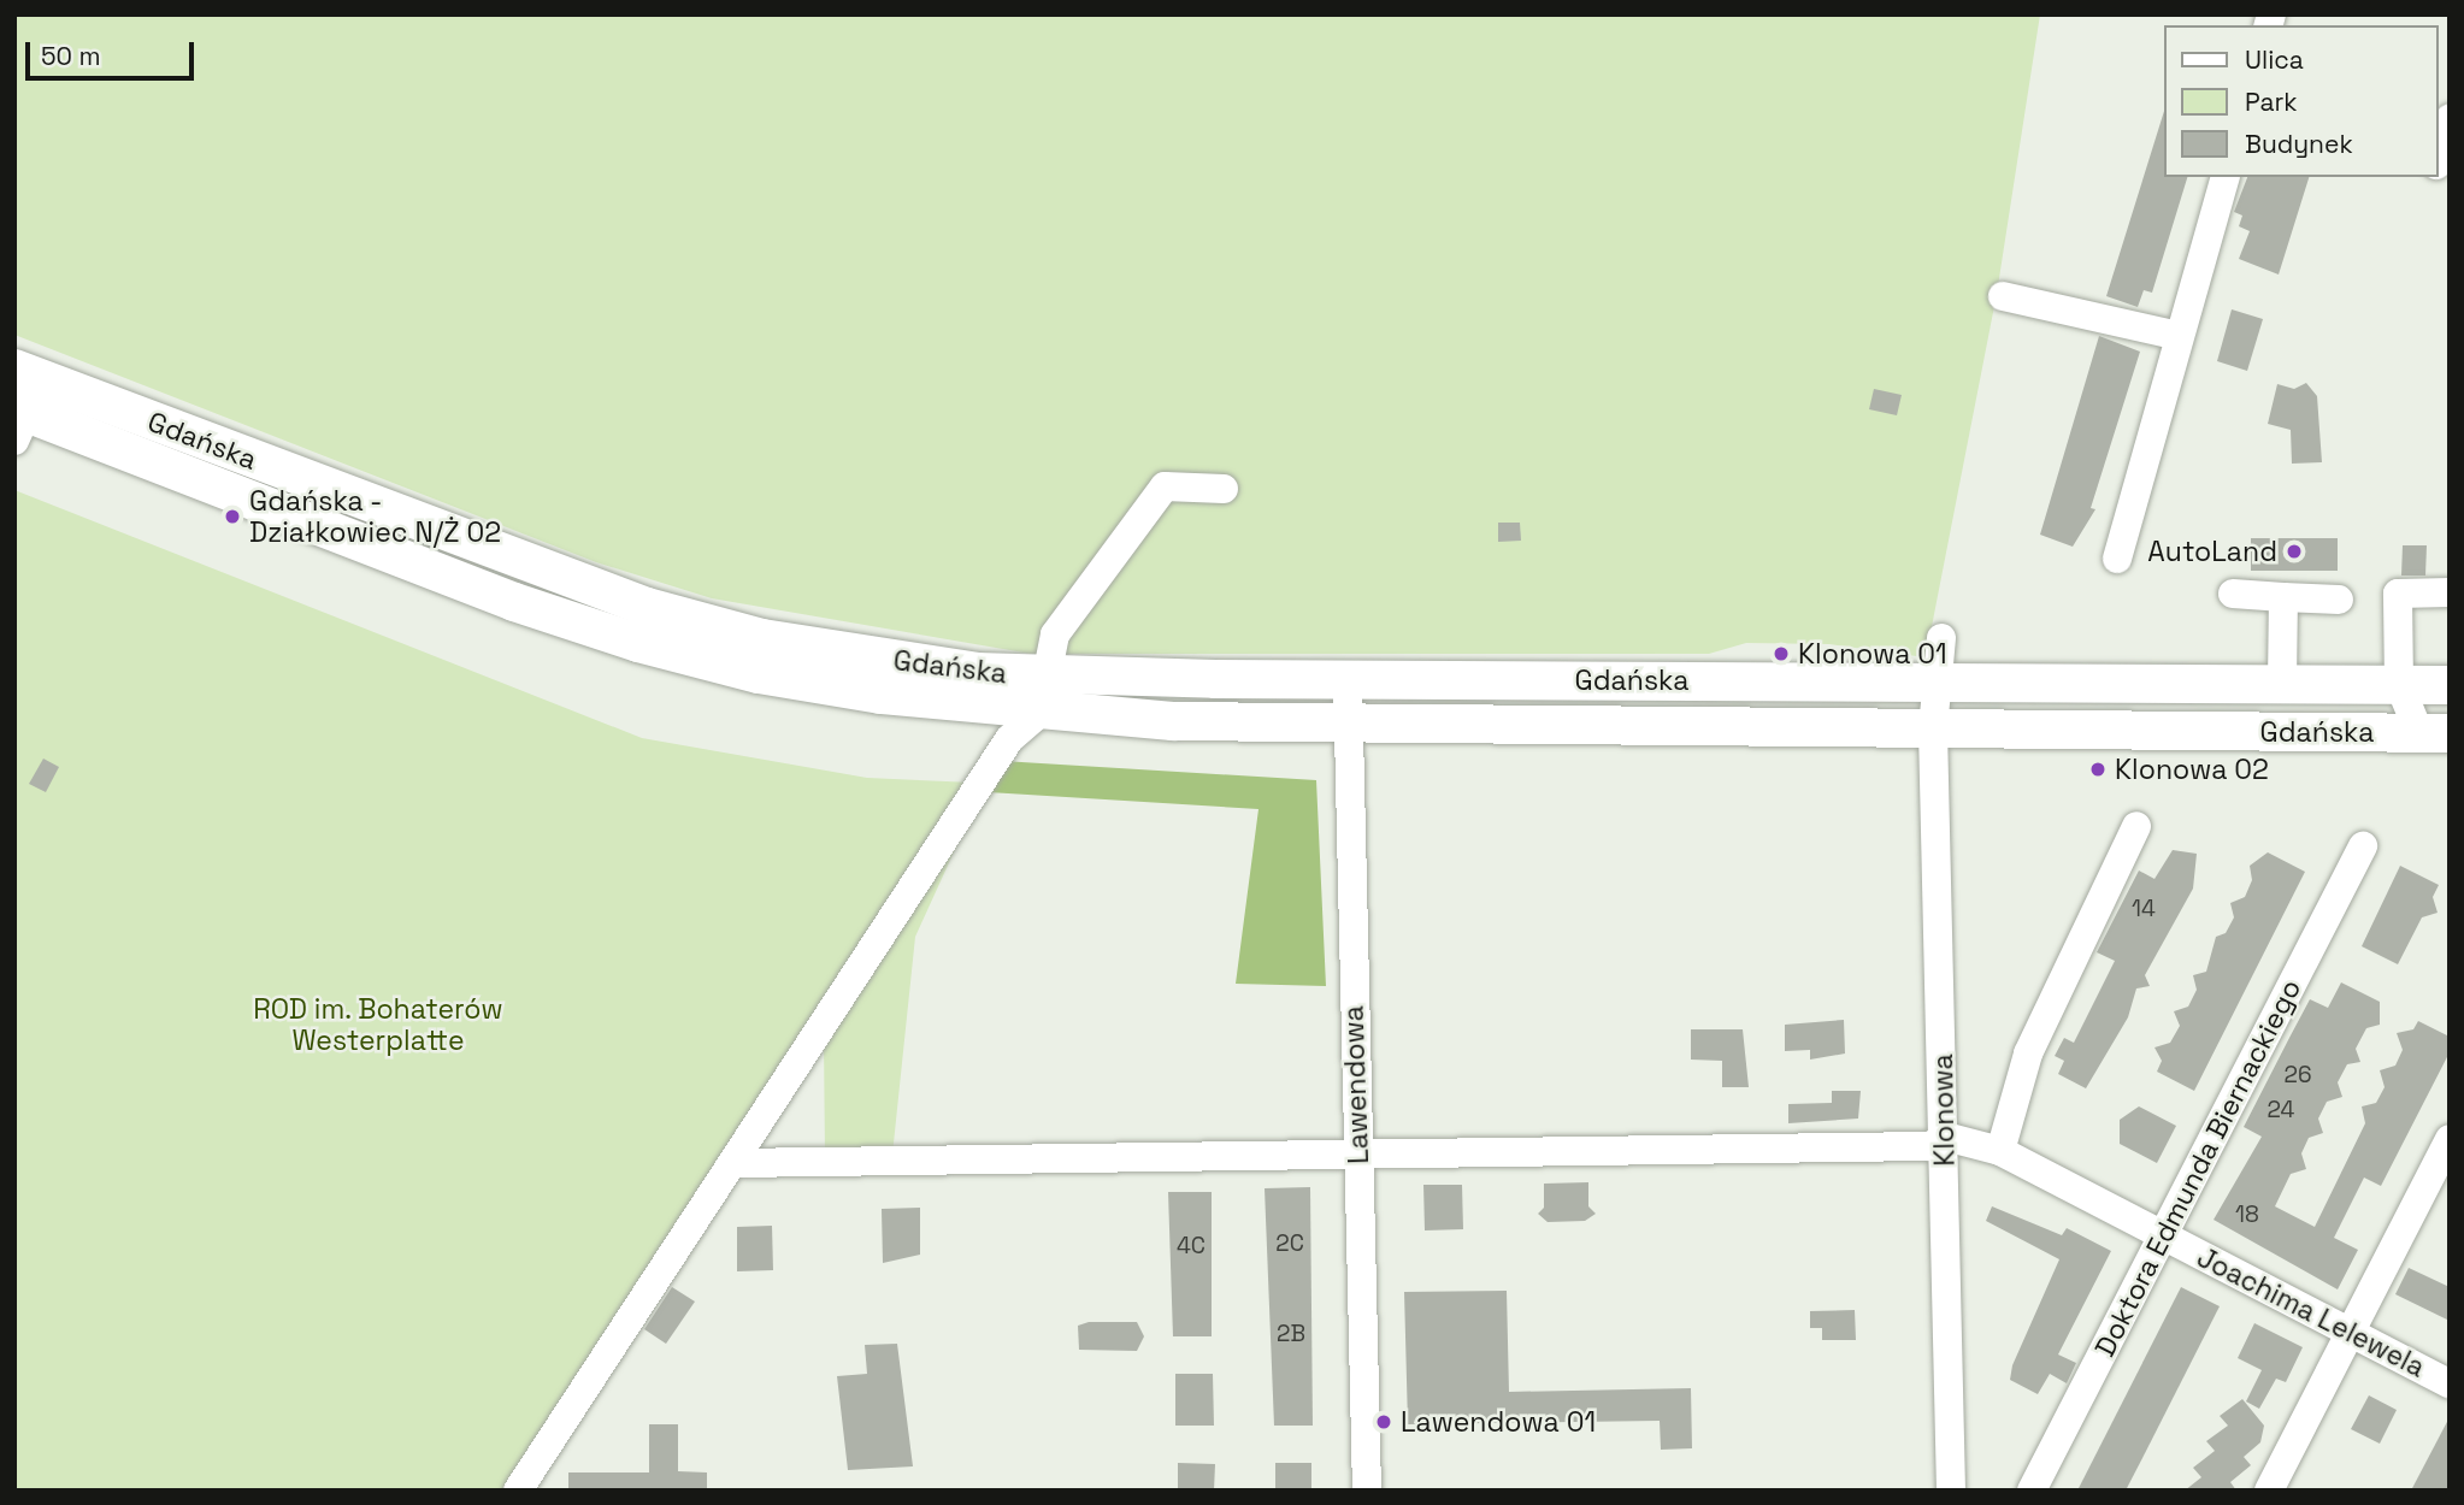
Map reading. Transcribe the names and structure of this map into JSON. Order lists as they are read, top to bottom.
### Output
{
  "streets": {
    "main road": ["Gdańska"],
    "street": [
      "Lawendowa",
      "Klonowa",
      "Doktora Edmunda Biernackiego",
      "Joachima Lelewela"
    ]
  },
  "crossings": [
    ["Gdańska", "Lawendowa"],
    ["Gdańska", "Klonowa"],
    ["Klonowa", "Joachima Lelewela"],
    ["Doktora Edmunda Biernackiego", "Joachima Lelewela"]
  ],
  "parks": ["ROD im. Bohaterów Westerplatte"],
  "places": [
    "Gdańska - Działkowiec N/Ż 02",
    "AutoLand",
    "Klonowa 01",
    "Klonowa 02",
    "Lawendowa 01"
  ],
  "house_numbers": [
    "14",
    "26",
    "24",
    "18",
    "2C",
    "4C",
    "2B"
  ],
  "legend": ["Ulica", "Park", "Budynek"],
  "scale_bar": "50 m"
}
